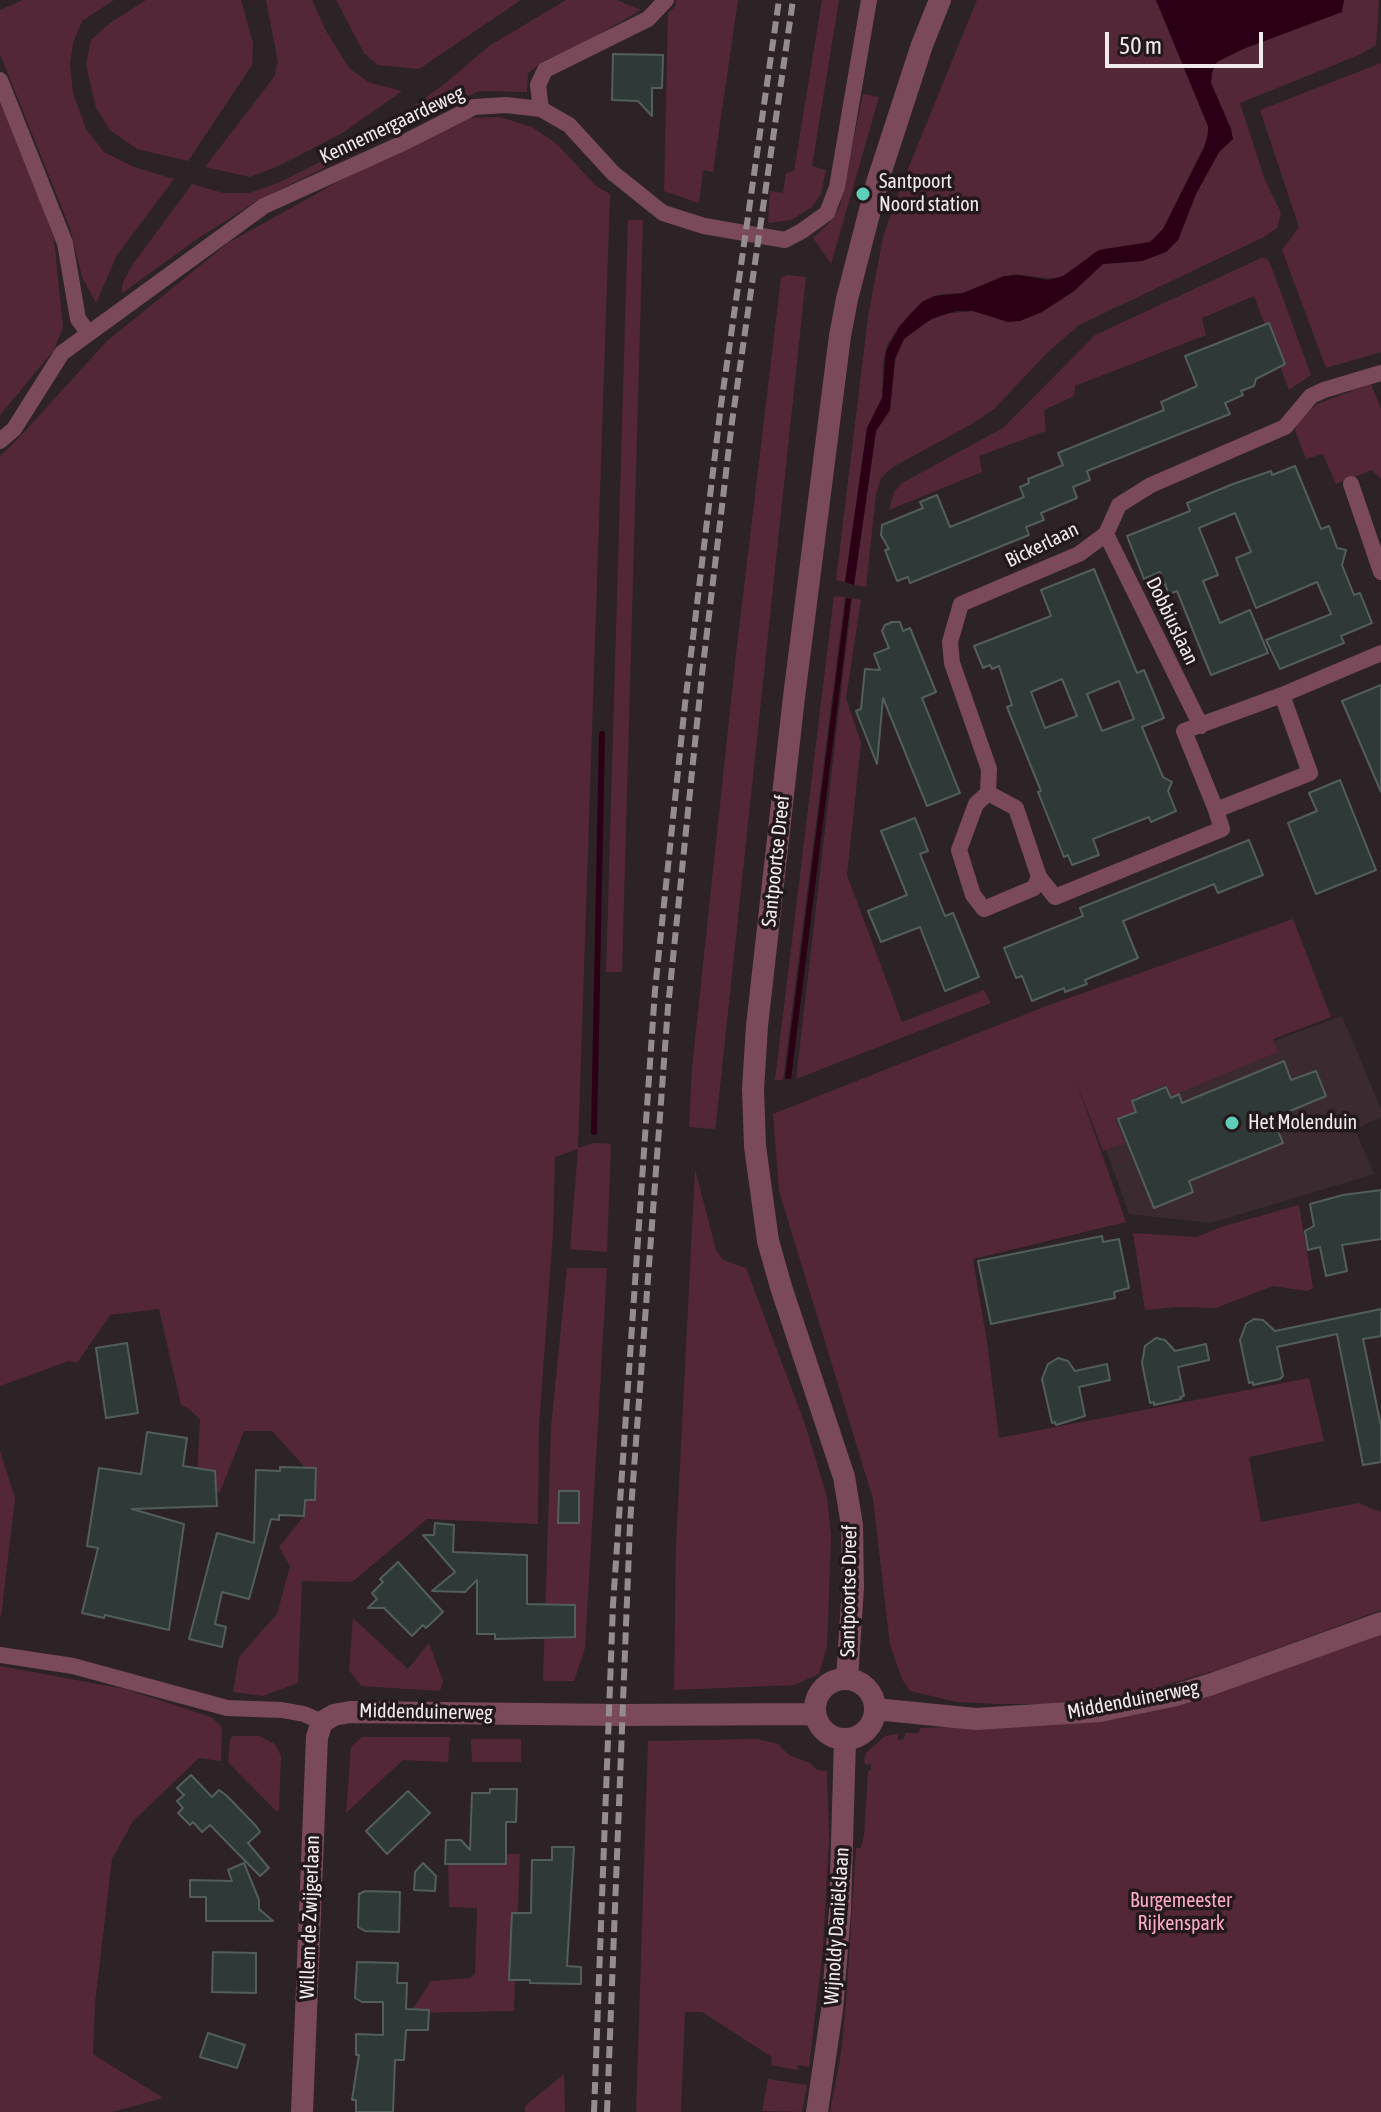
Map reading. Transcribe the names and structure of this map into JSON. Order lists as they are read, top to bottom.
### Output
{
  "streets": {
    "street": [
      "Kennemergaardeweg",
      "Bickerlaan",
      "Dobbiuslaan",
      "Santpoortse Dreef",
      "Middenduinerweg",
      "Willem de Zwijgerlaan",
      "Wijnoldy Daniëlslaan"
    ]
  },
  "crossings": [
    ["Bickerlaan", "Dobbiuslaan"],
    ["Santpoortse Dreef", "Middenduinerweg"],
    ["Santpoortse Dreef", "Wijnoldy Daniëlslaan"],
    ["Middenduinerweg", "Willem de Zwijgerlaan"],
    ["Middenduinerweg", "Wijnoldy Daniëlslaan"]
  ],
  "parks": ["Burgemeester Rijkenspark"],
  "places": ["Santpoort Noord station", "Het Molenduin"],
  "scale_bar": "50 m"
}
